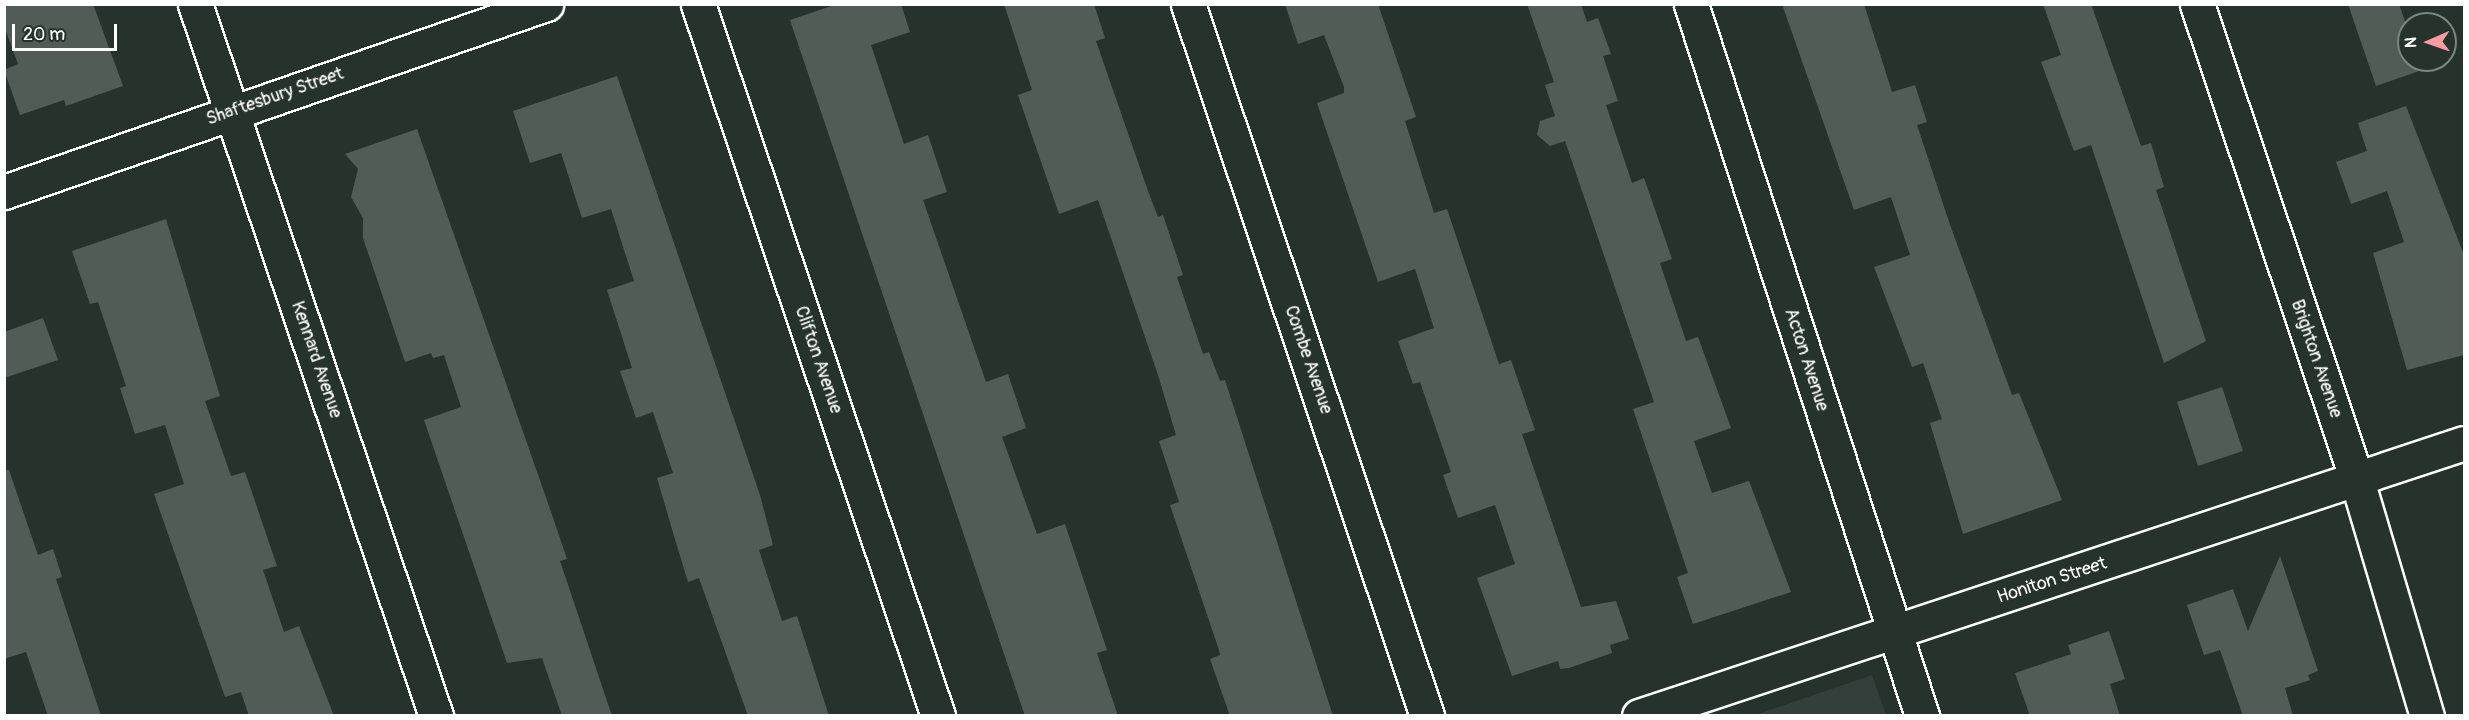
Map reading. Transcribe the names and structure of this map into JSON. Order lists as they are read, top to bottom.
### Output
{
  "streets": {
    "street": [
      "Shaftesbury Street",
      "Brighton Avenue",
      "Kennard Avenue",
      "Clifton Avenue",
      "Combe Avenue",
      "Acton Avenue",
      "Honiton Street"
    ]
  },
  "crossings": [
    ["Shaftesbury Street", "Kennard Avenue"],
    ["Brighton Avenue", "Honiton Street"],
    ["Acton Avenue", "Honiton Street"]
  ],
  "scale_bar": "20 m",
  "north": "left"
}
